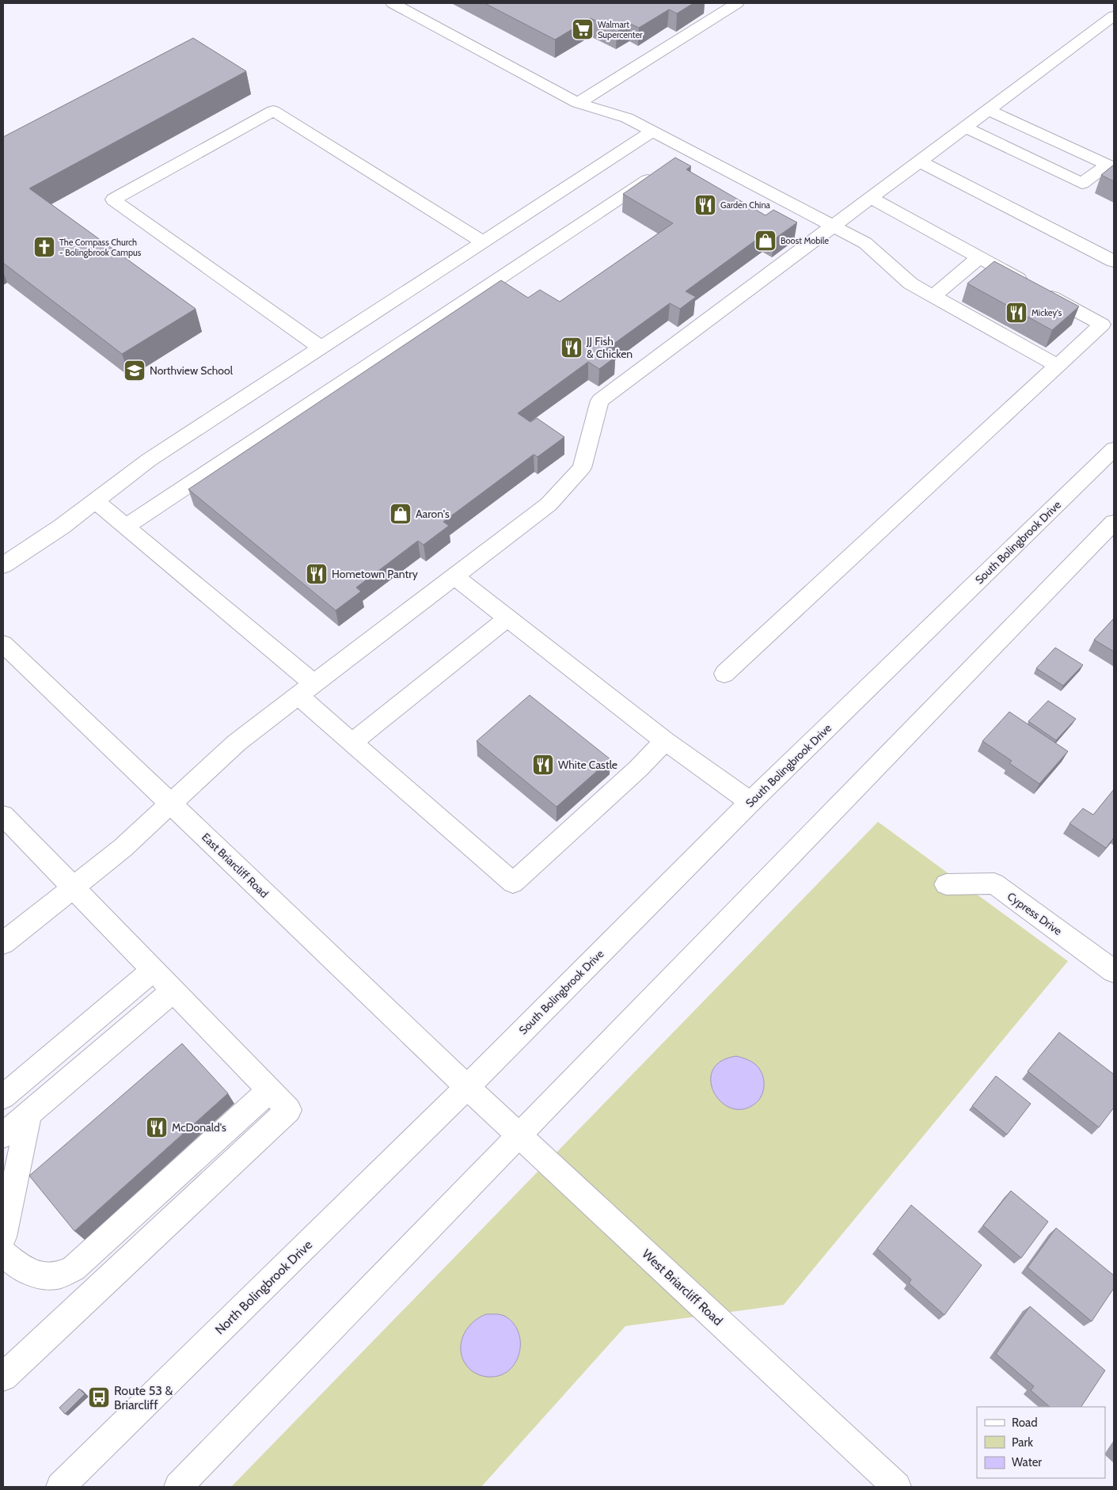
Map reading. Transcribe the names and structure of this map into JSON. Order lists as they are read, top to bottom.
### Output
{
  "streets": {
    "main road": [
      "South Bolingbrook Drive",
      "East Briarcliff Road",
      "Cypress Drive",
      "North Bolingbrook Drive",
      "West Briarcliff Road"
    ]
  },
  "crossings": [
    ["South Bolingbrook Drive", "East Briarcliff Road"],
    ["South Bolingbrook Drive", "North Bolingbrook Drive"],
    ["South Bolingbrook Drive", "West Briarcliff Road"],
    ["East Briarcliff Road", "North Bolingbrook Drive"],
    ["East Briarcliff Road", "West Briarcliff Road"],
    ["North Bolingbrook Drive", "West Briarcliff Road"]
  ],
  "places": {
    "supermarket": ["Walmart Supercenter"],
    "restaurant": [
      "Garden China",
      "Mickey's",
      "JJ Fish & Chicken",
      "Hometown Pantry",
      "White Castle",
      "McDonald's"
    ],
    "shop": ["Boost Mobile", "Aaron's"],
    "church": ["The Compass Church - Bolingbrook Campus"],
    "school or university": ["Northview School"],
    "bus stop": ["Route 53 & Briarcliff"]
  },
  "legend": ["Road", "Park", "Water"]
}
